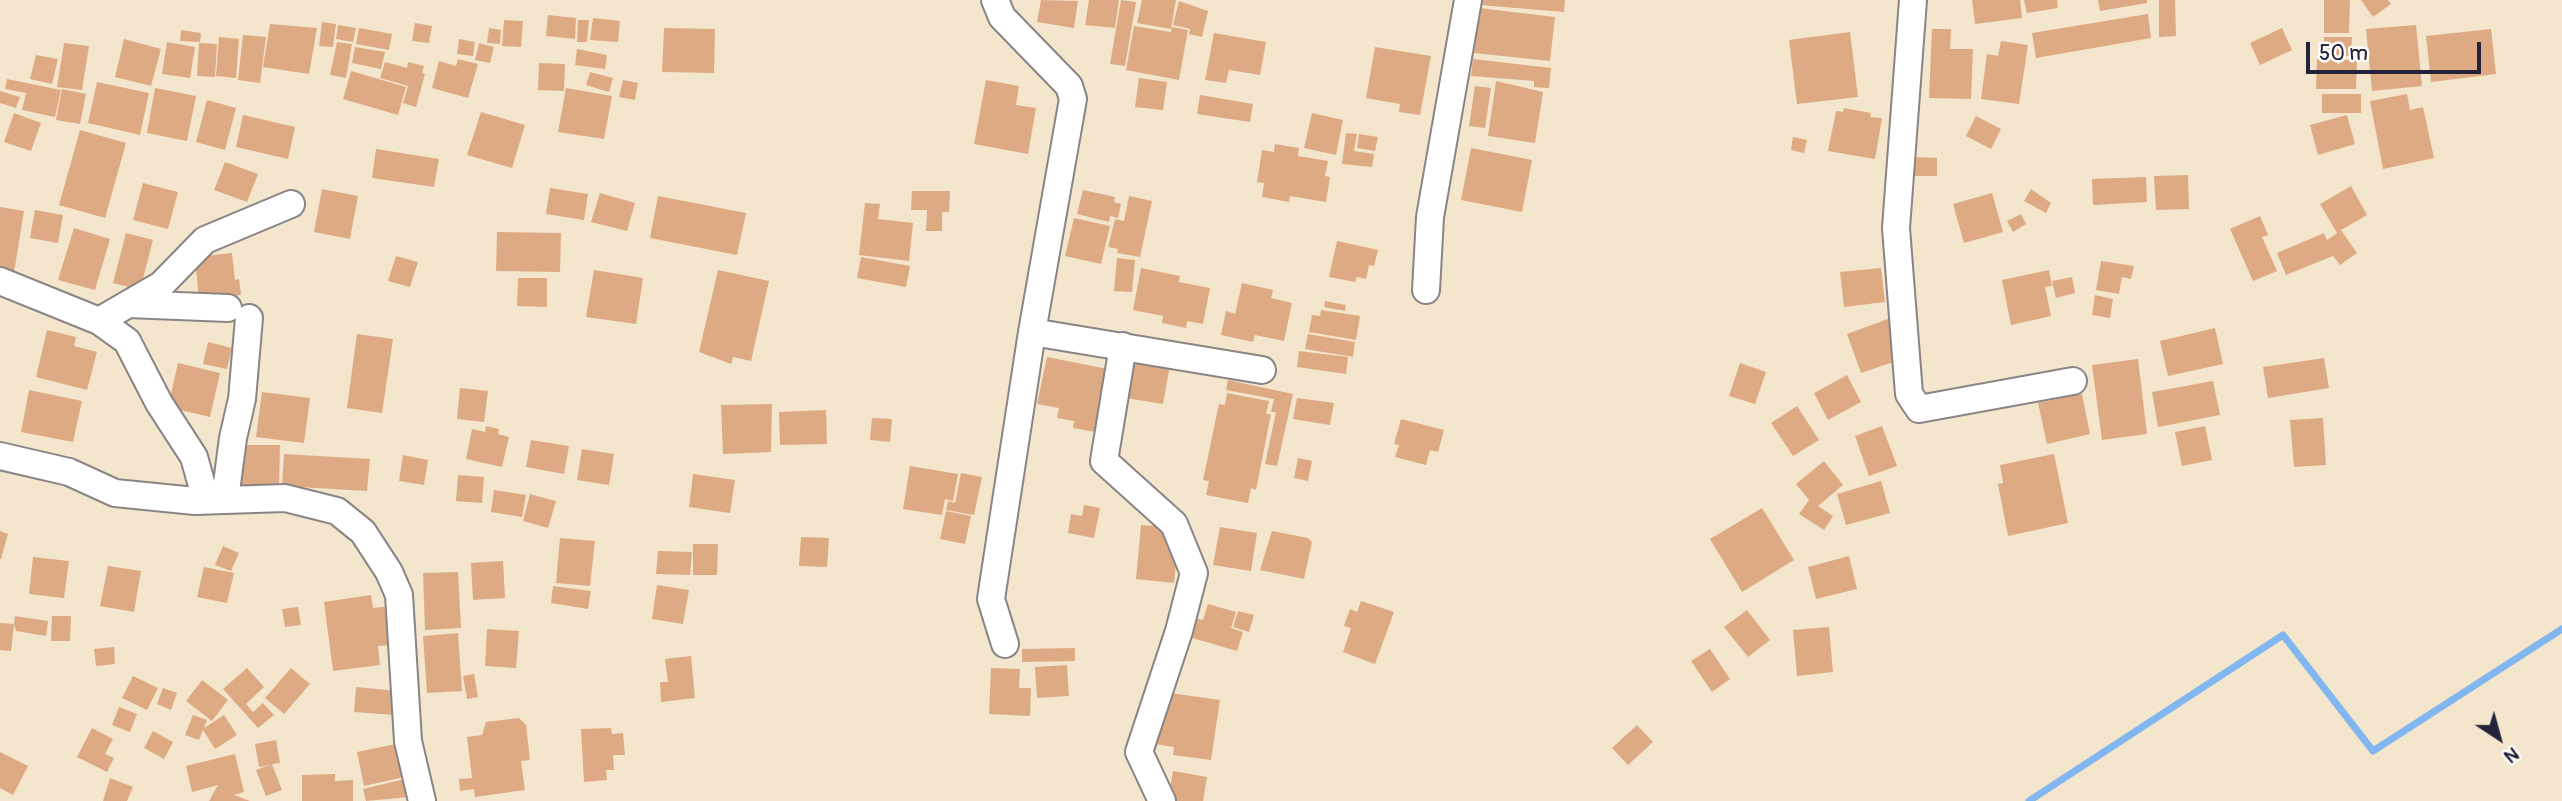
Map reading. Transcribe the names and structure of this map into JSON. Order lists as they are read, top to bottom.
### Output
{
  "scale_bar": "50 m",
  "north": "bottom right"
}
